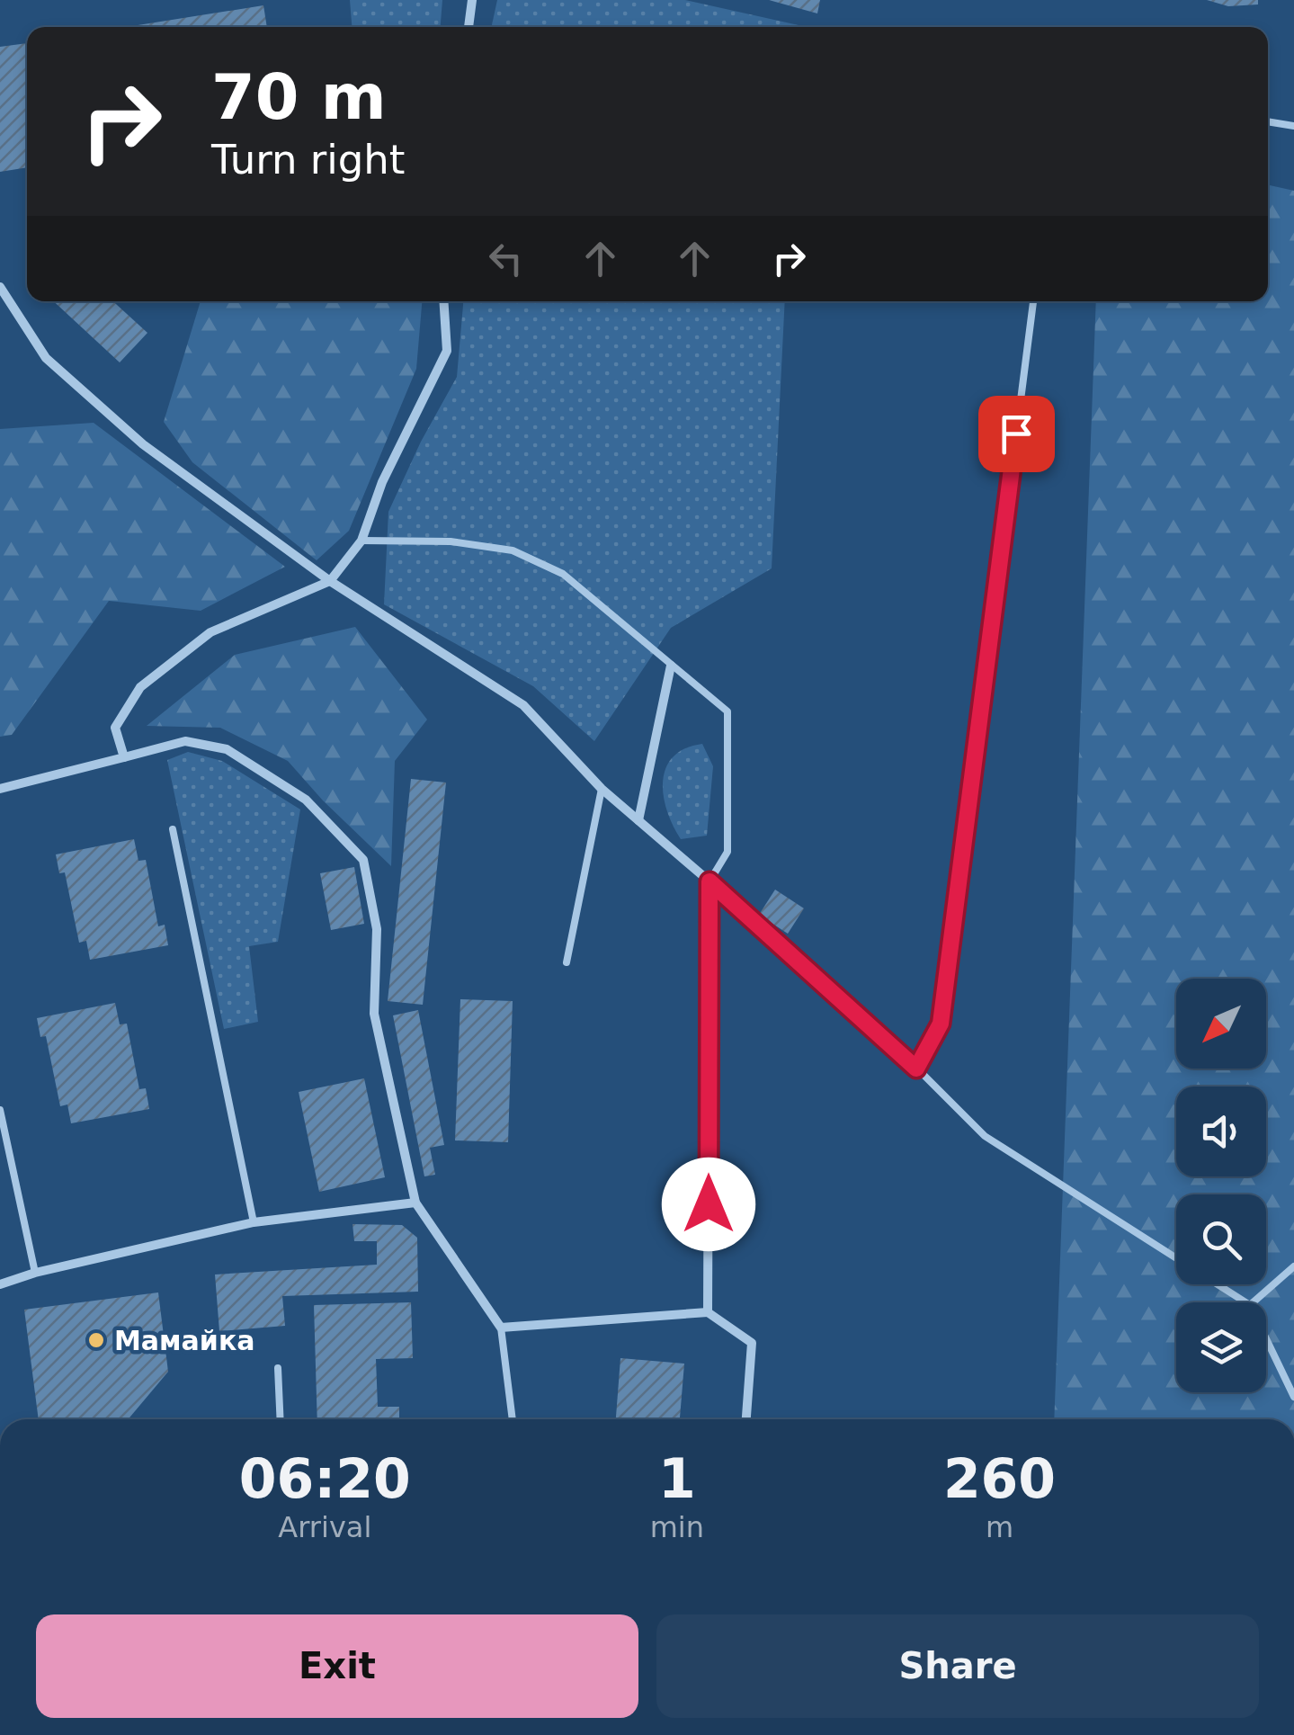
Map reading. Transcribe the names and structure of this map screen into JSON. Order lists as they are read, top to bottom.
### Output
{
  "places": ["Мамайка"],
  "north": "bottom left",
  "page": {
    "turn": ["70 m", "Turn right"],
    "eta": [
      "06:20",
      "Arrival",
      "1",
      "min",
      "260",
      "m"
    ],
    "buttons": ["Exit", "Share"]
  }
}
